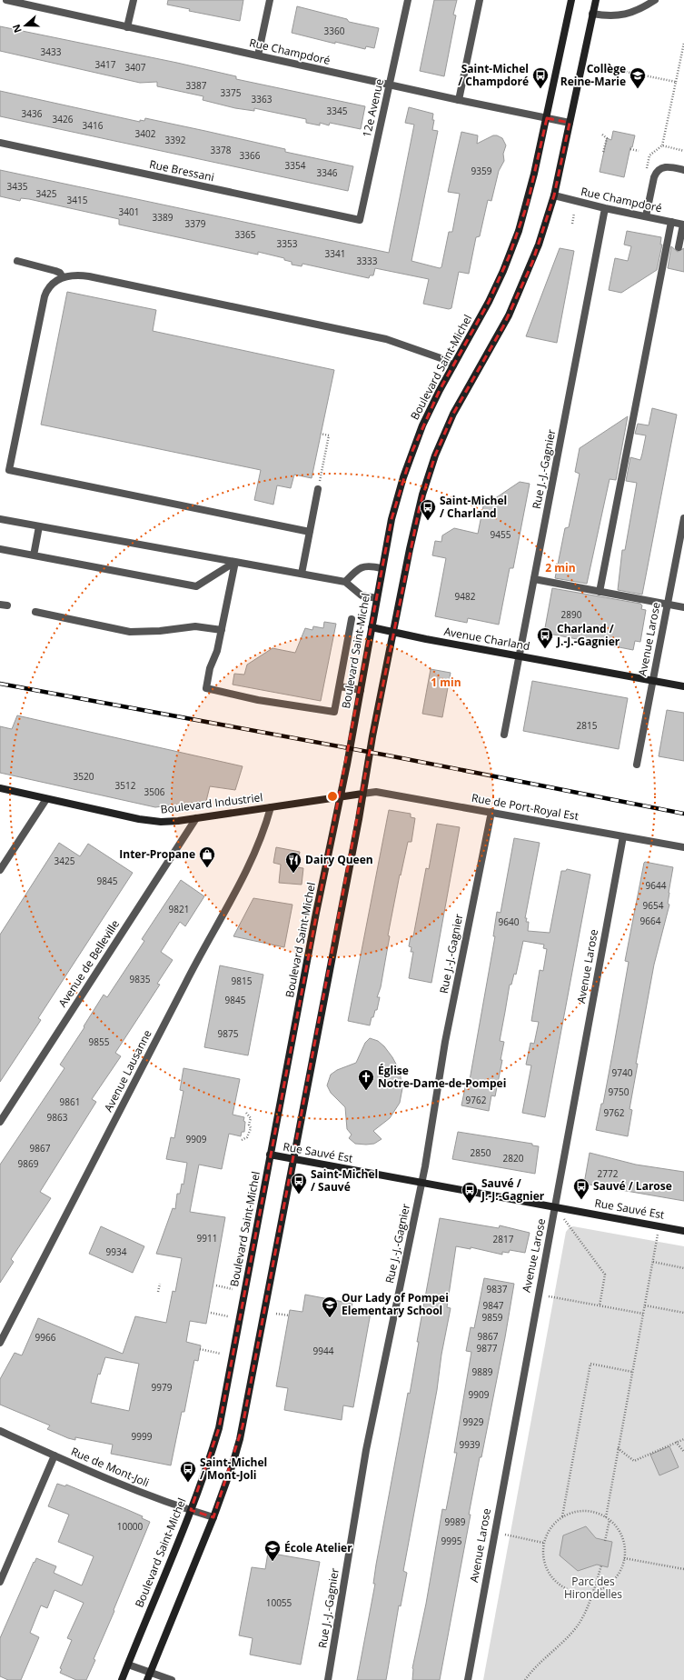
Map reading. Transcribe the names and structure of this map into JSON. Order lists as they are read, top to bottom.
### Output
{
  "streets": {
    "main road": [
      "Boulevard Saint-Michel",
      "Avenue Charland",
      "Boulevard Industriel",
      "Rue Sauvé Est"
    ],
    "street": [
      "Rue Champdoré",
      "12e Avenue",
      "Rue Bressani",
      "Rue J.-J.-Gagnier",
      "Avenue Larose",
      "Rue de Port-Royal Est",
      "Avenue de Belleville",
      "Avenue Lausanne",
      "Rue de Mont-Joli"
    ]
  },
  "crossings": [
    ["Rue Champdoré", "12e Avenue"],
    ["Rue Champdoré", "Boulevard Saint-Michel"],
    ["Rue Champdoré", "Rue J.-J.-Gagnier"],
    ["12e Avenue", "Rue Bressani"],
    ["Boulevard Saint-Michel", "Avenue Charland"],
    ["Boulevard Saint-Michel", "Boulevard Industriel"],
    ["Boulevard Saint-Michel", "Rue Sauvé Est"],
    ["Boulevard Saint-Michel", "Rue de Mont-Joli"],
    ["Rue J.-J.-Gagnier", "Avenue Charland"],
    ["Rue J.-J.-Gagnier", "Rue de Port-Royal Est"],
    ["Rue J.-J.-Gagnier", "Rue Sauvé Est"],
    ["Avenue Charland", "Avenue Larose"],
    ["Avenue Larose", "Rue de Port-Royal Est"],
    ["Avenue Larose", "Rue Sauvé Est"],
    ["Boulevard Industriel", "Rue de Port-Royal Est"],
    ["Boulevard Industriel", "Avenue de Belleville"],
    ["Boulevard Industriel", "Avenue Lausanne"]
  ],
  "parks": ["Parc des Hirondelles"],
  "places": {
    "bus stop": [
      "Saint-Michel / Champdoré",
      "Saint-Michel / Charland",
      "Charland / J.-J.-Gagnier",
      "Saint-Michel / Sauvé",
      "Sauvé / Larose",
      "Sauvé / J.-J.-Gagnier",
      "Saint-Michel / Mont-Joli"
    ],
    "school or university": ["Collège Reine-Marie", "Our Lady of Pompei Elementary School", "École Atelier"],
    "shop": ["Inter-Propane"],
    "restaurant": ["Dairy Queen"],
    "church": ["Église Notre-Dame-de-Pompei"]
  },
  "house_numbers": [
    "3360",
    "3433",
    "3417",
    "3407",
    "3387",
    "3375",
    "3363",
    "3345",
    "3436",
    "3426",
    "3416",
    "3402",
    "3392",
    "3378",
    "3366",
    "3354",
    "9359",
    "3346",
    "3435",
    "3425",
    "3415",
    "3401",
    "3389",
    "3379",
    "3365",
    "3353",
    "3341",
    "3333",
    "9455",
    "9482",
    "2890",
    "2815",
    "3520",
    "3512",
    "3506",
    "3425",
    "9845",
    "9644",
    "9654",
    "9821",
    "9664",
    "9640",
    "9835",
    "9815",
    "9845",
    "9875",
    "9855",
    "9740",
    "9750",
    "9762",
    "9861",
    "9762",
    "9863",
    "9909",
    "9867",
    "2850",
    "2820",
    "9869",
    "2772",
    "9911",
    "2817",
    "9934",
    "9837",
    "9847",
    "9859",
    "9867",
    "9966",
    "9877",
    "9944",
    "9889",
    "9979",
    "9909",
    "9929",
    "9999",
    "9939",
    "9989",
    "10000",
    "9995",
    "10055"
  ],
  "north": "left",
  "rings": ["2 min", "1 min"]
}
